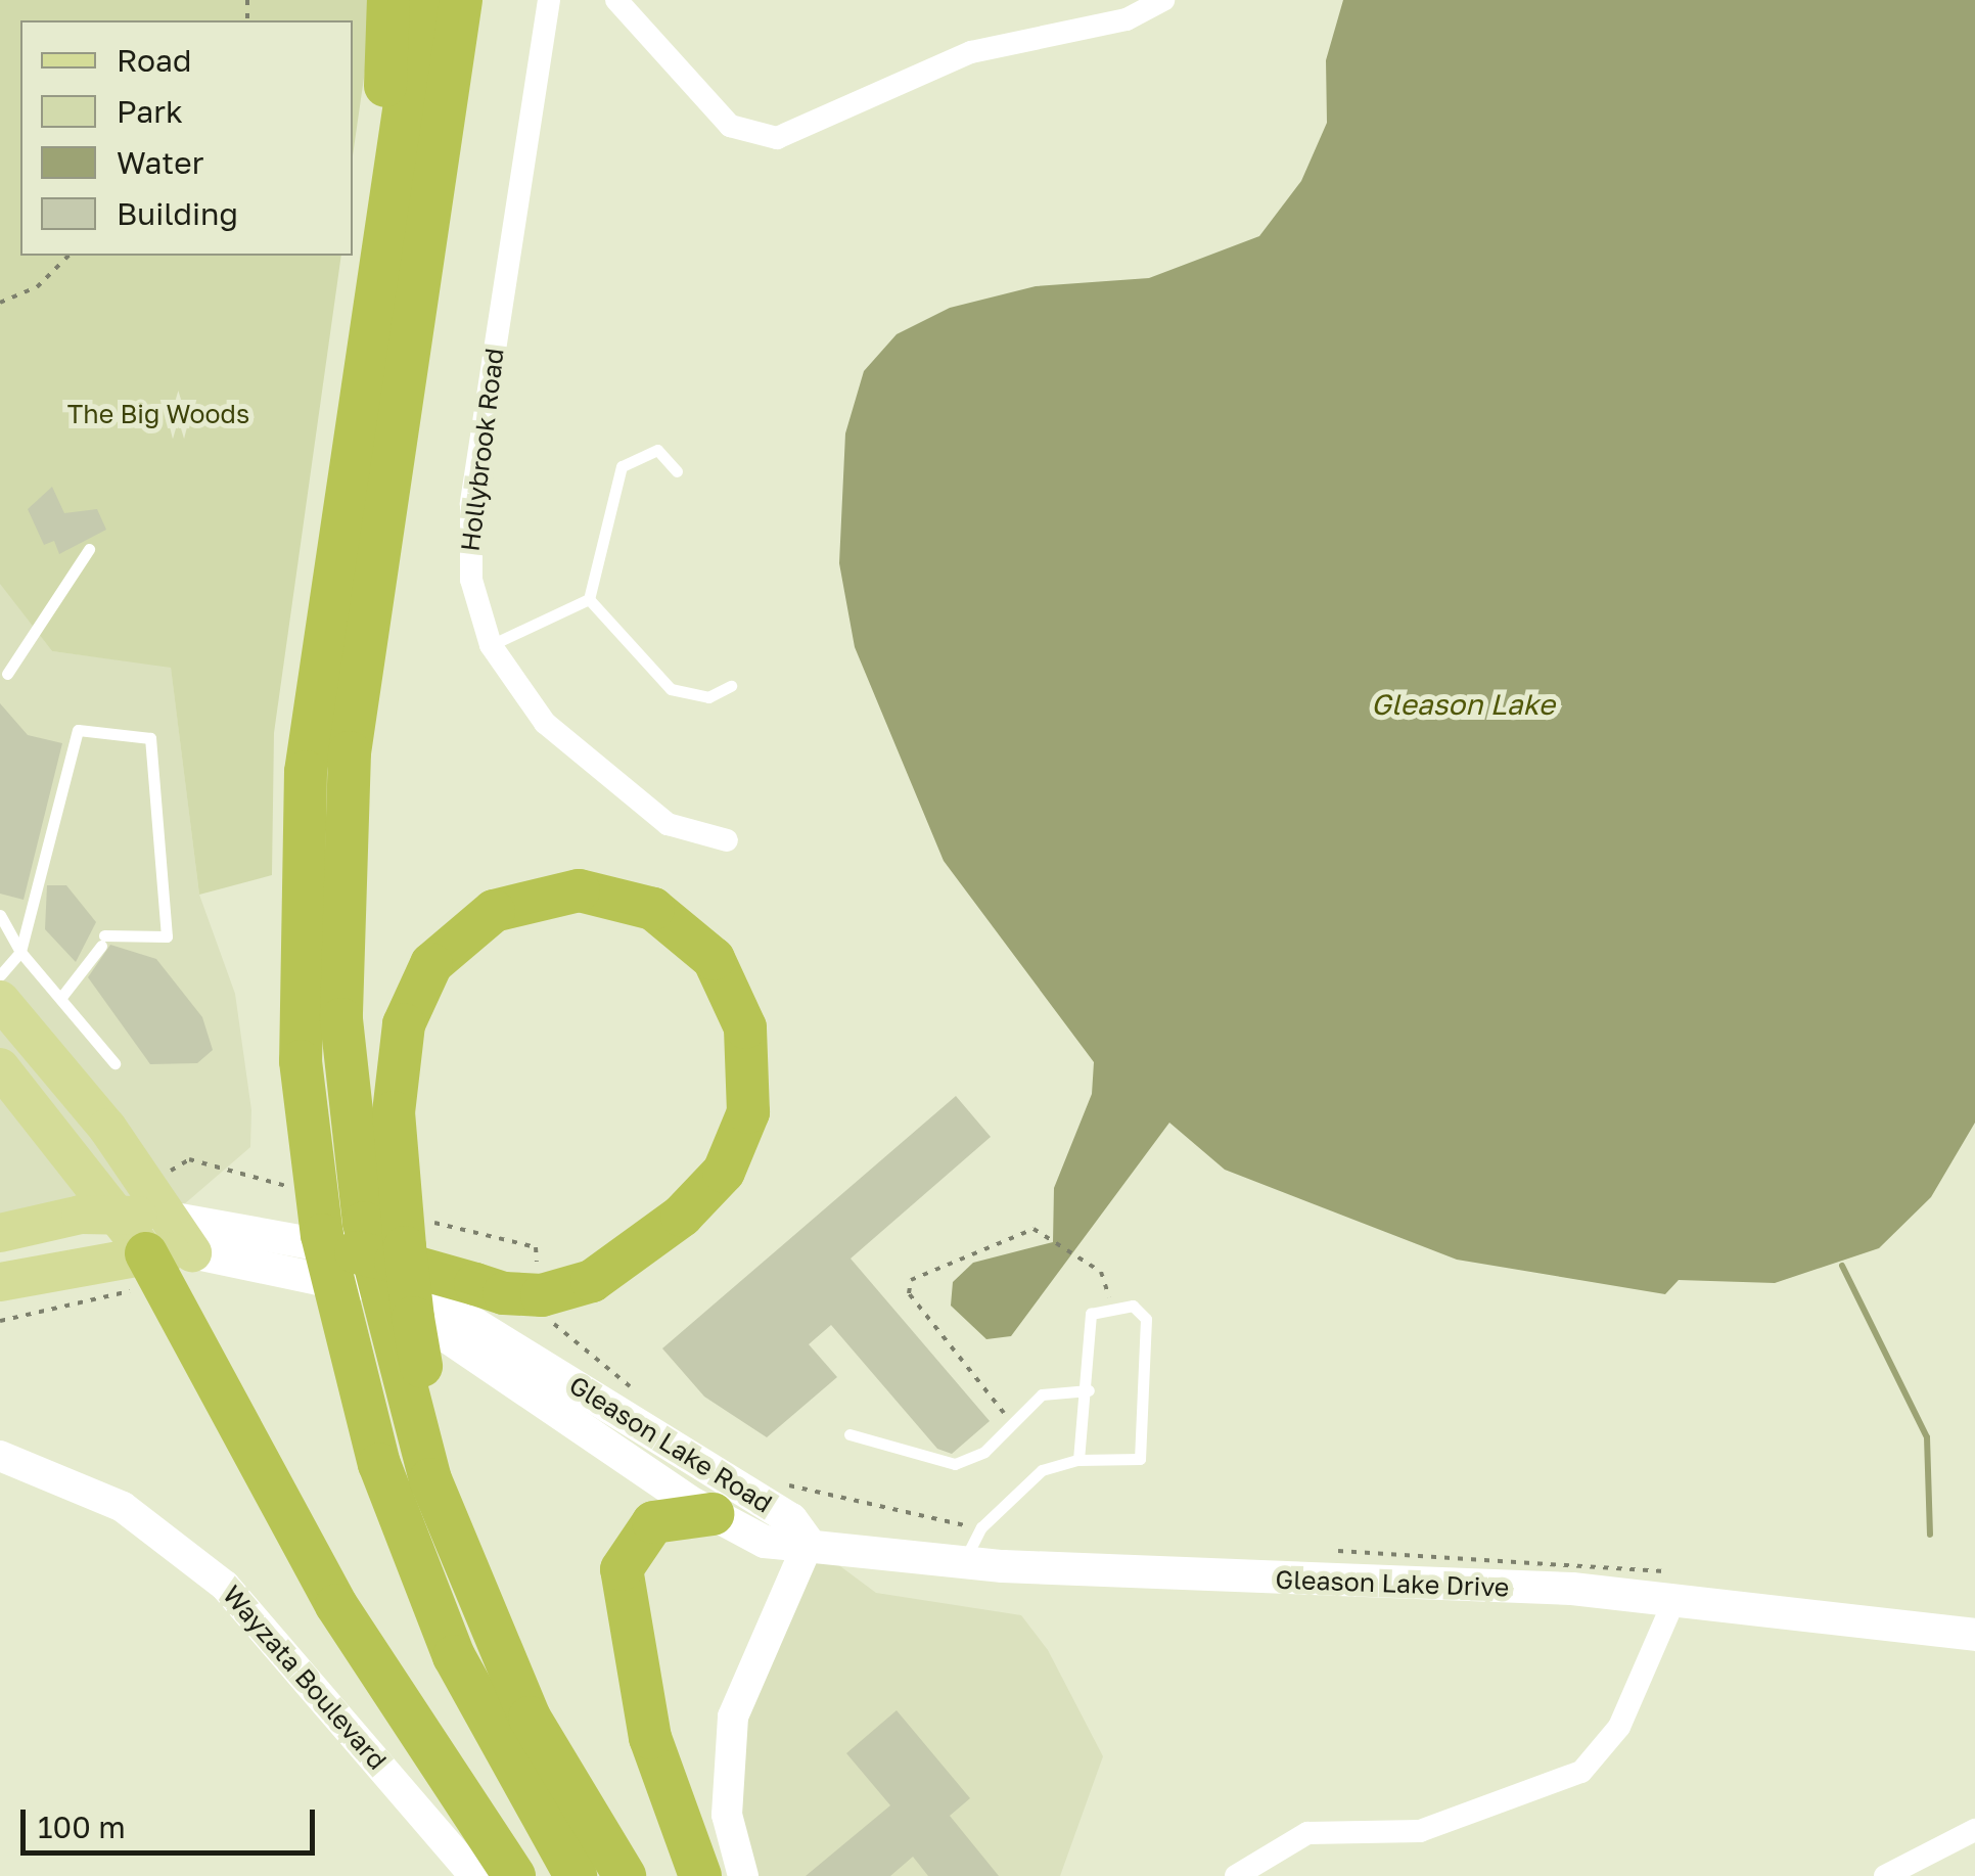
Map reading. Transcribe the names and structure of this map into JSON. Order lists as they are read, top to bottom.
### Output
{
  "streets": {
    "main road": ["Gleason Lake Road", "Gleason Lake Drive"],
    "street": ["Hollybrook Road", "Wayzata Boulevard"]
  },
  "crossings": [
    ["Gleason Lake Road", "Gleason Lake Drive"]
  ],
  "water": ["Gleason Lake"],
  "parks": ["The Big Woods"],
  "legend": [
    "Road",
    "Park",
    "Water",
    "Building"
  ],
  "scale_bar": "100 m"
}
